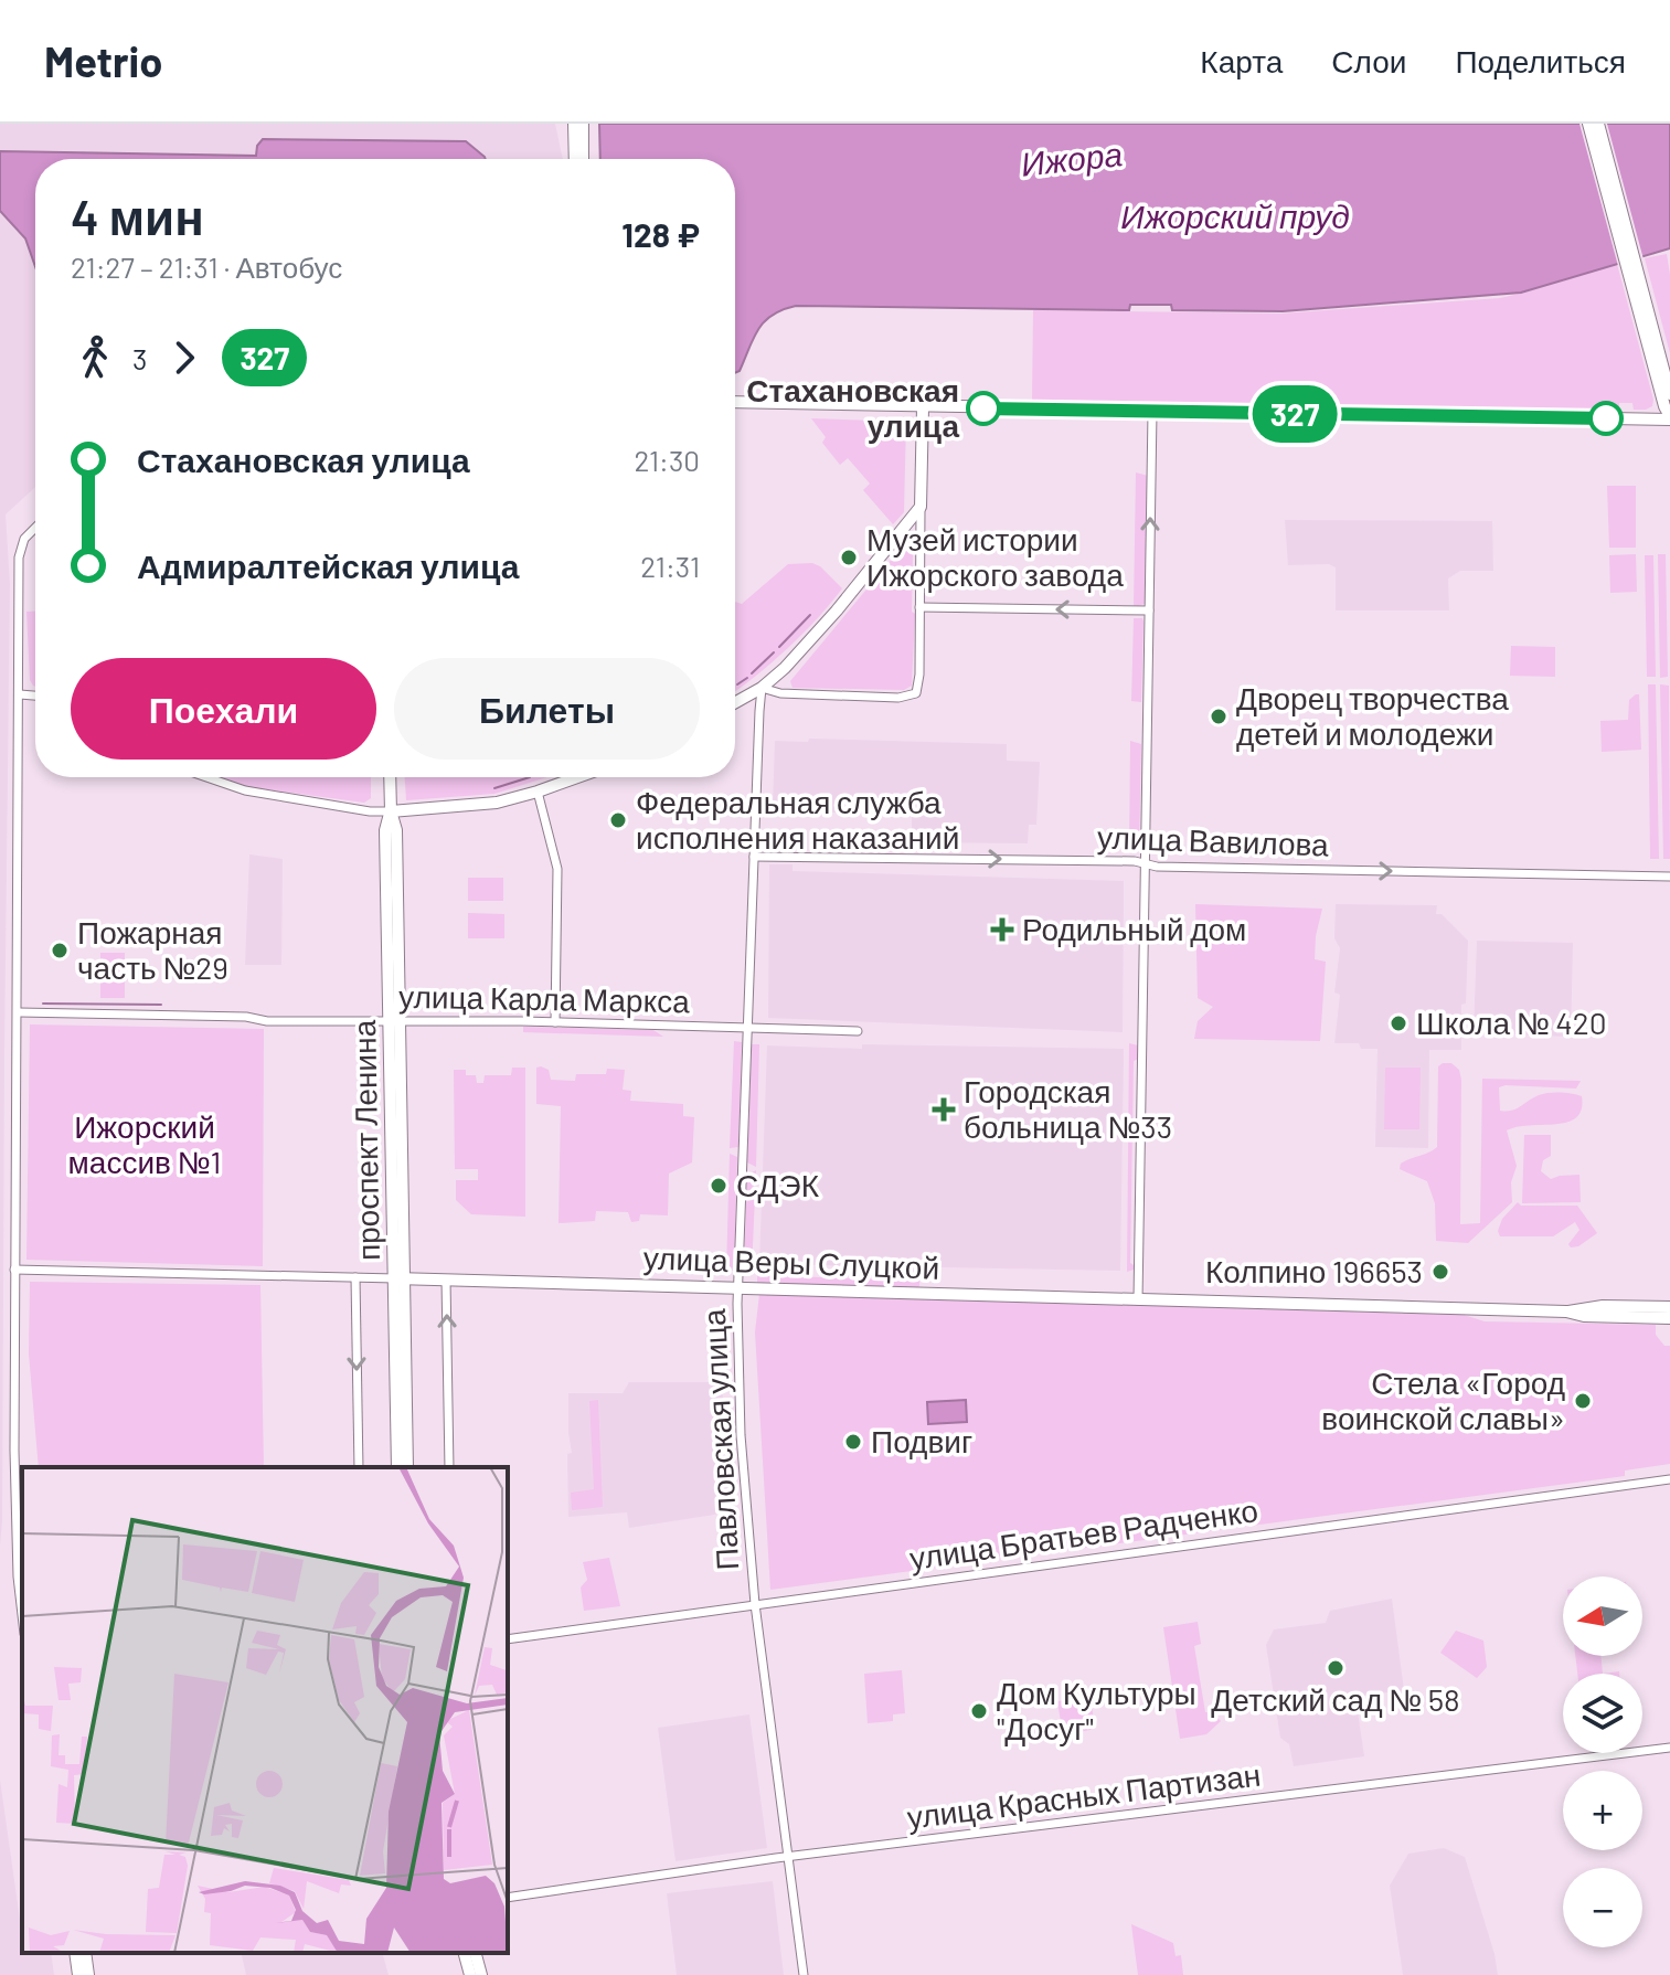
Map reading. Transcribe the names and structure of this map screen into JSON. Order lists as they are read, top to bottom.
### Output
{
  "streets": {
    "street": [
      "улица Вавилова",
      "улица Карла Маркса",
      "проспект Ленина",
      "улица Веры Слуцкой",
      "Павловская улица",
      "улица Братьев Радченко",
      "улица Красных Партизан"
    ]
  },
  "crossings": [
    ["улица Вавилова", "Павловская улица"],
    ["улица Карла Маркса", "проспект Ленина"],
    ["улица Карла Маркса", "Павловская улица"],
    ["проспект Ленина", "улица Веры Слуцкой"],
    ["улица Веры Слуцкой", "Павловская улица"],
    ["Павловская улица", "улица Братьев Радченко"],
    ["Павловская улица", "улица Красных Партизан"]
  ],
  "one_way": ["улица Вавилова"],
  "water": ["Ижора", "Ижорский пруд"],
  "parks": ["Ижорский массив №1"],
  "places": {
    "other": [
      "Стахановская улица",
      "Музей истории Ижорского завода",
      "Дворец творчества детей и молодежи",
      "Федеральная служба исполнения наказаний",
      "Пожарная часть №29",
      "Школа № 420",
      "СДЭК",
      "Колпино 196653",
      "Стела «Город воинской славы»",
      "Подвиг",
      "Детский сад № 58",
      "Дом Культуры \"Досуг\""
    ],
    "health": ["Родильный дом", "Городская больница №33"]
  },
  "lines": ["bus line 327"],
  "north": "left",
  "page": {
    "header": "Metrio",
    "nav": ["Карта", "Слои", "Поделиться"],
    "on_map": "327",
    "heading": ["4 мин", "21:27 – 21:31 · Автобус", "128 ₽"],
    "legs": ["3", "327"],
    "list": [
      {
        "name": "Стахановская улица",
        "value": "21:30"
      },
      {
        "name": "Адмиралтейская улица",
        "value": "21:31"
      }
    ],
    "buttons": ["Поехали", "Билеты"],
    "map_buttons": ["+", "−"]
  }
}
